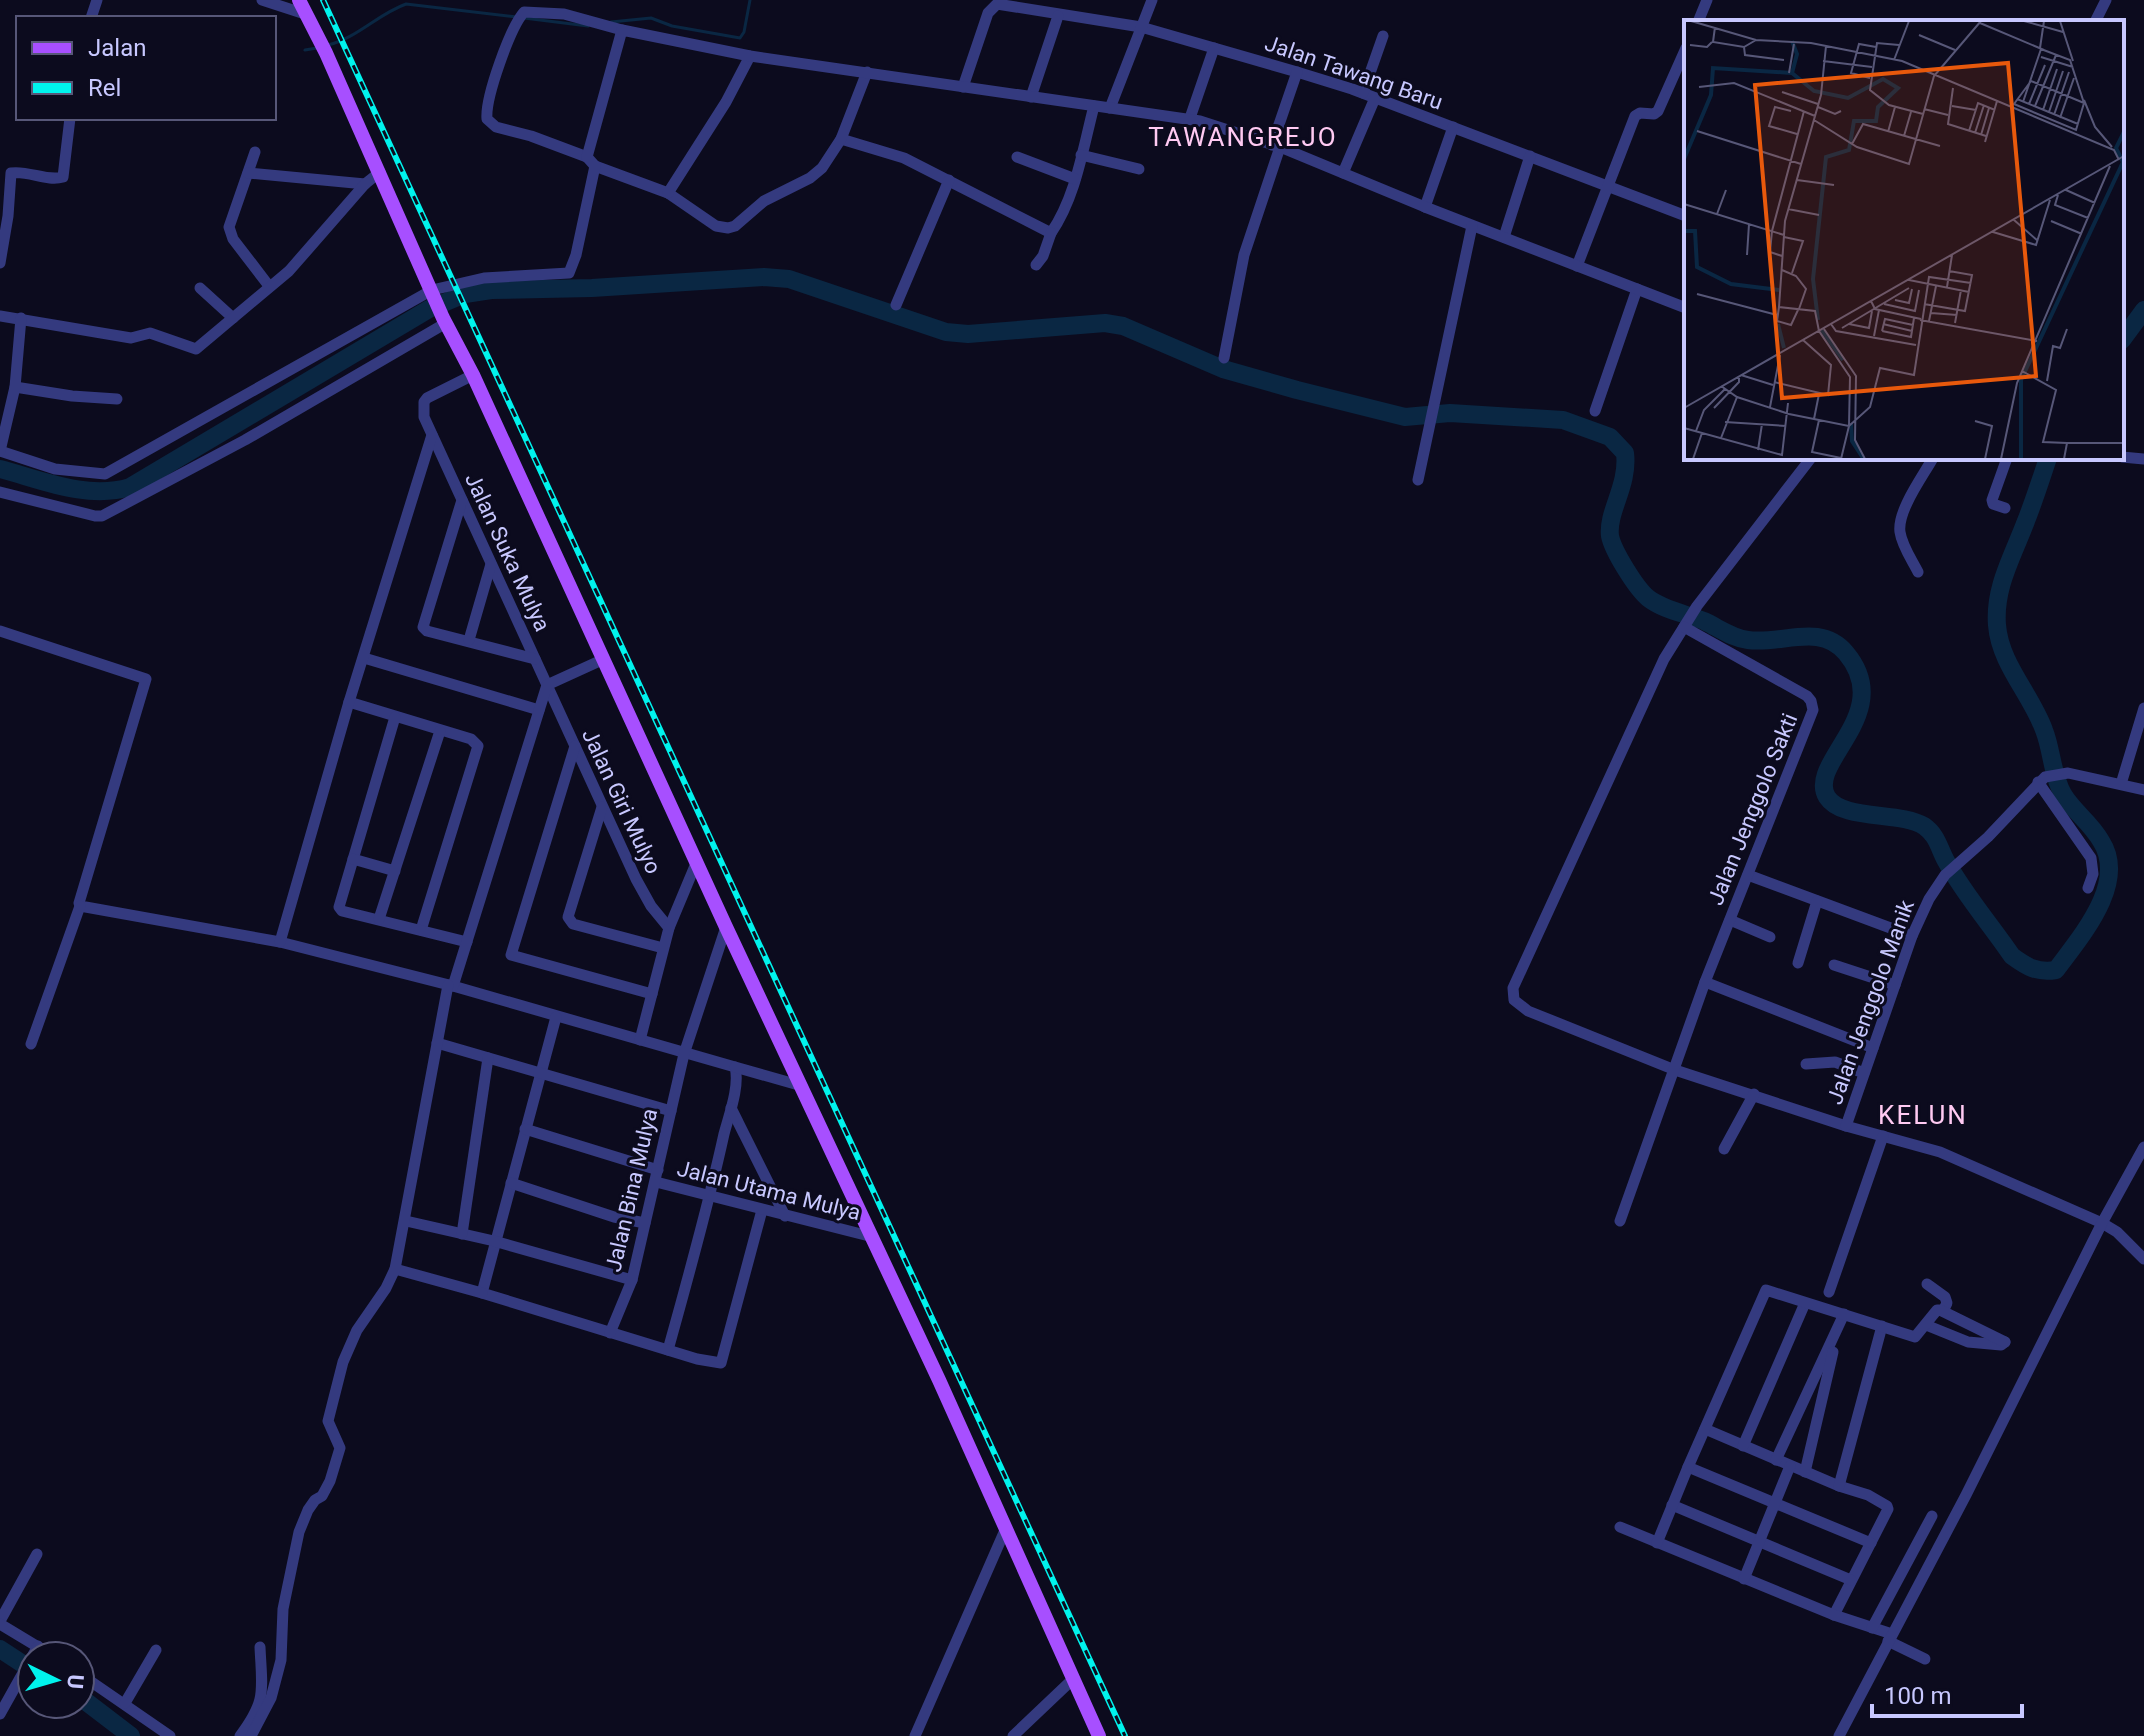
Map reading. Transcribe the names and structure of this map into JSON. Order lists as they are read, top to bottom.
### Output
{
  "streets": {
    "street": [
      "Jalan Tawang Baru",
      "Jalan Suka Mulya",
      "Jalan Giri Mulyo",
      "Jalan Jenggolo Sakti",
      "Jalan Jenggolo Manik",
      "Jalan Bina Mulya",
      "Jalan Utama Mulya"
    ]
  },
  "crossings": [
    ["Jalan Suka Mulya", "Jalan Giri Mulyo"],
    ["Jalan Bina Mulya", "Jalan Utama Mulya"]
  ],
  "districts": ["TAWANGREJO", "KELUN"],
  "legend": ["Jalan", "Rel"],
  "scale_bar": "100 m",
  "north": "right"
}
